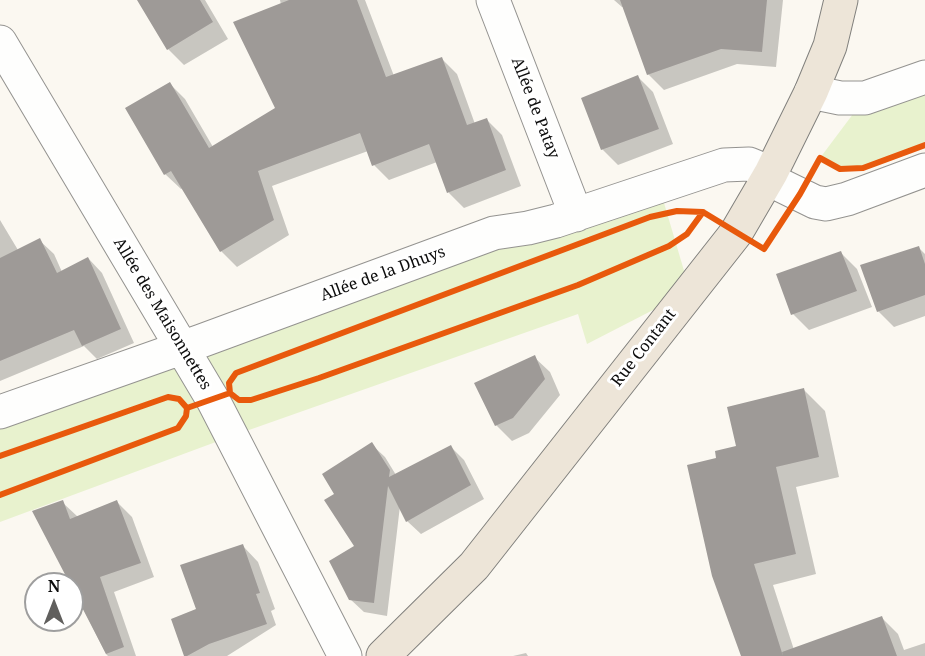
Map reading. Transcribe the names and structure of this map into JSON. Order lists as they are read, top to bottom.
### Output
{
  "streets": {
    "main road": ["Rue Contant"],
    "street": ["Allée de Patay", "Allée de la Dhuys", "Allée des Maisonnettes"]
  },
  "crossings": [
    ["Allée de Patay", "Allée de la Dhuys"],
    ["Allée de la Dhuys", "Allée des Maisonnettes"],
    ["Allée de la Dhuys", "Rue Contant"]
  ],
  "north": "top"
}
